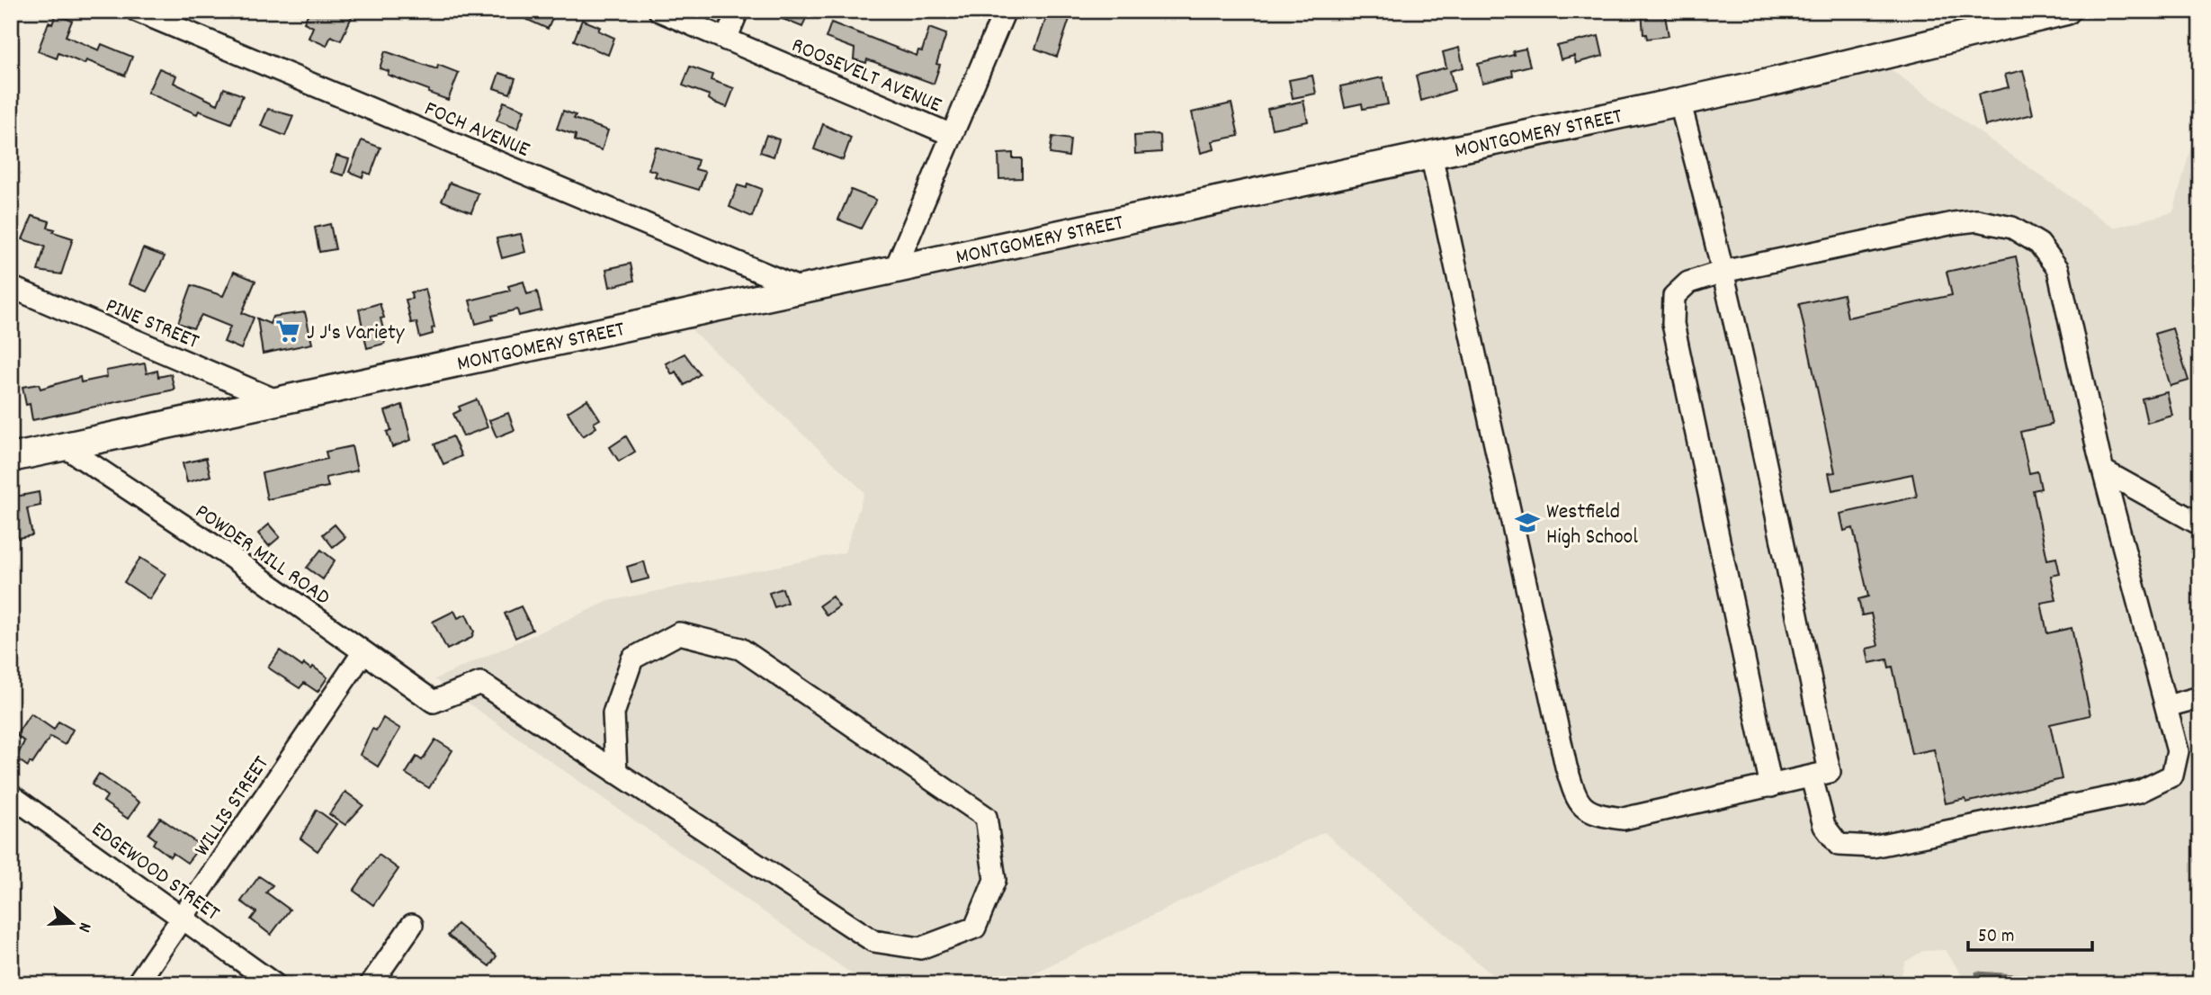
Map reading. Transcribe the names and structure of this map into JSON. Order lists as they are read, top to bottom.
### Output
{
  "streets": {
    "main road": ["MONTGOMERY STREET"],
    "street": [
      "ROOSEVELT AVENUE",
      "FOCH AVENUE",
      "PINE STREET",
      "POWDER MILL ROAD",
      "WILLIS STREET",
      "EDGEWOOD STREET"
    ]
  },
  "crossings": [
    ["FOCH AVENUE", "MONTGOMERY STREET"],
    ["MONTGOMERY STREET", "PINE STREET"],
    ["MONTGOMERY STREET", "POWDER MILL ROAD"],
    ["POWDER MILL ROAD", "WILLIS STREET"],
    ["WILLIS STREET", "EDGEWOOD STREET"]
  ],
  "places": {
    "supermarket": ["J J's Variety"],
    "school or university": ["Westfield High School"]
  },
  "scale_bar": "50 m",
  "north": "right"
}
